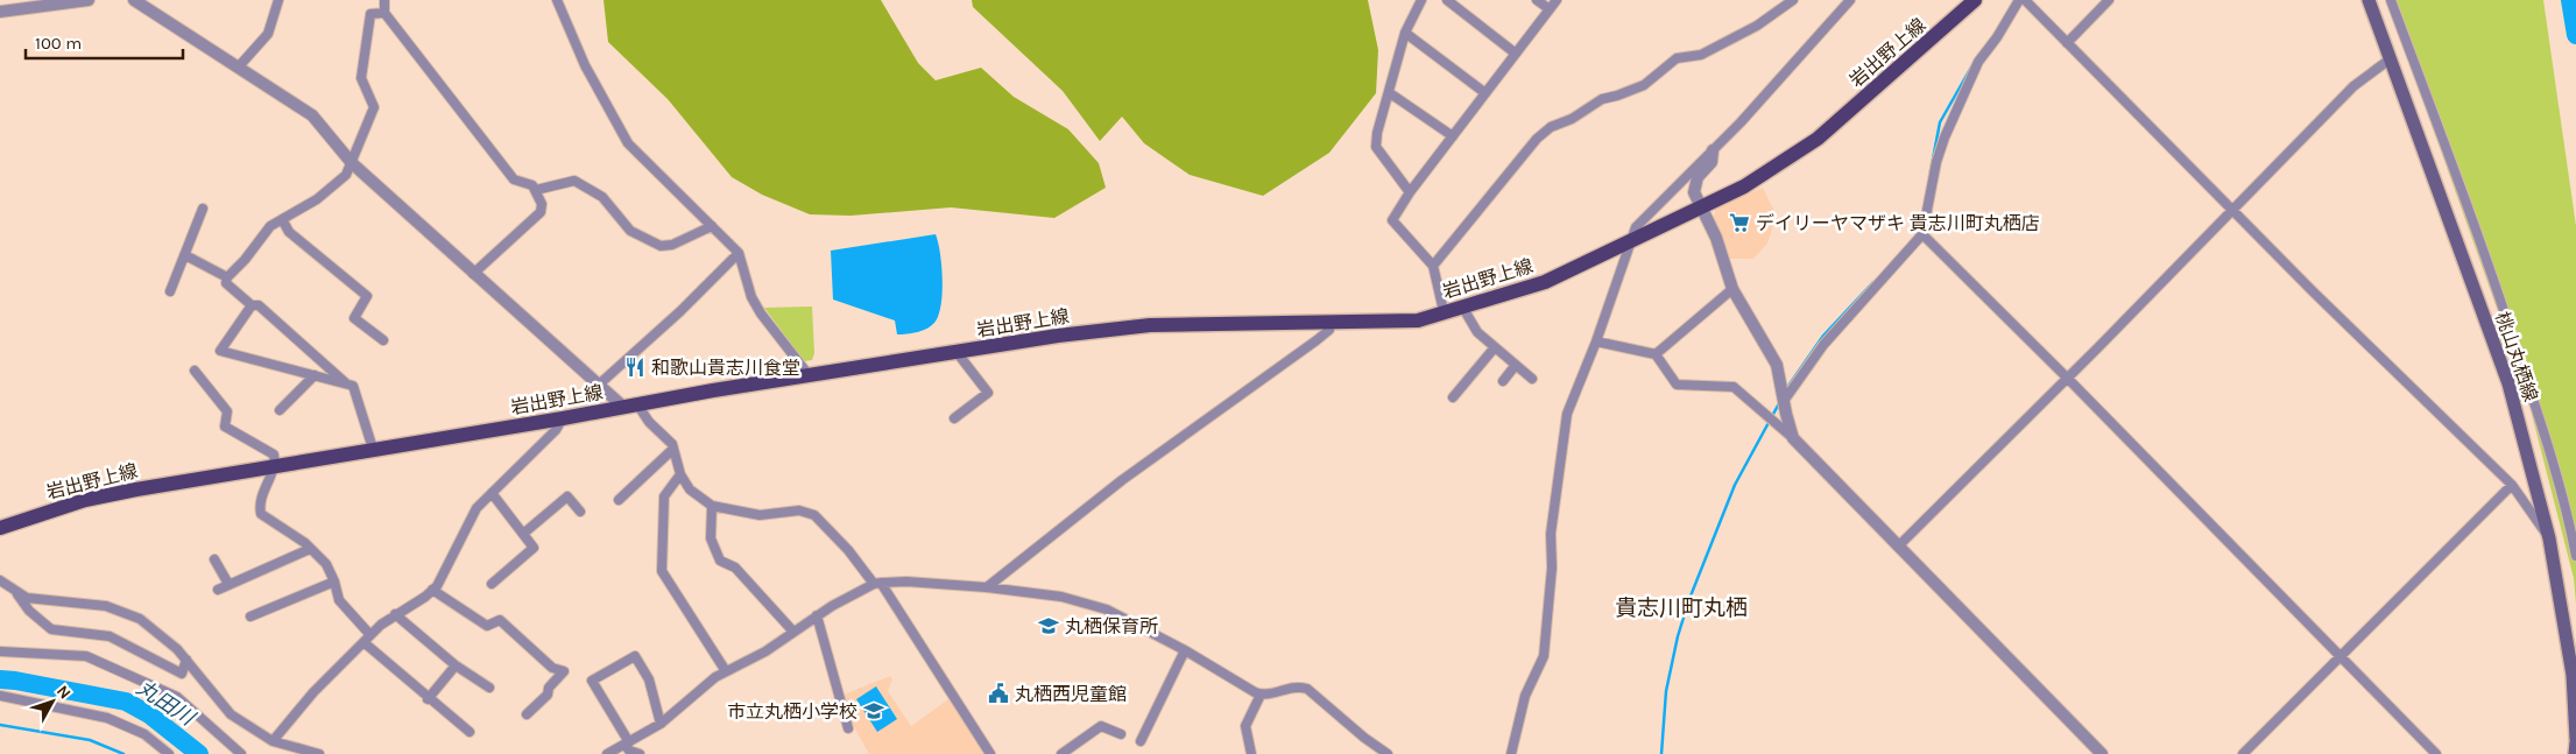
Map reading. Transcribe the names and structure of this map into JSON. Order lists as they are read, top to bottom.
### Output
{
  "streets": {
    "main road": ["岩出野上線", "桃山丸栖線"]
  },
  "districts": ["貴志川町丸栖"],
  "water": ["丸田川"],
  "places": {
    "supermarket": ["デイリーヤマザキ 貴志川町丸栖店"],
    "restaurant": ["和歌山貴志川食堂"],
    "school or university": ["丸栖保育所", "市立丸栖小学校"],
    "public building": ["丸栖西児童館"]
  },
  "scale_bar": "100 m",
  "north": "top right"
}
